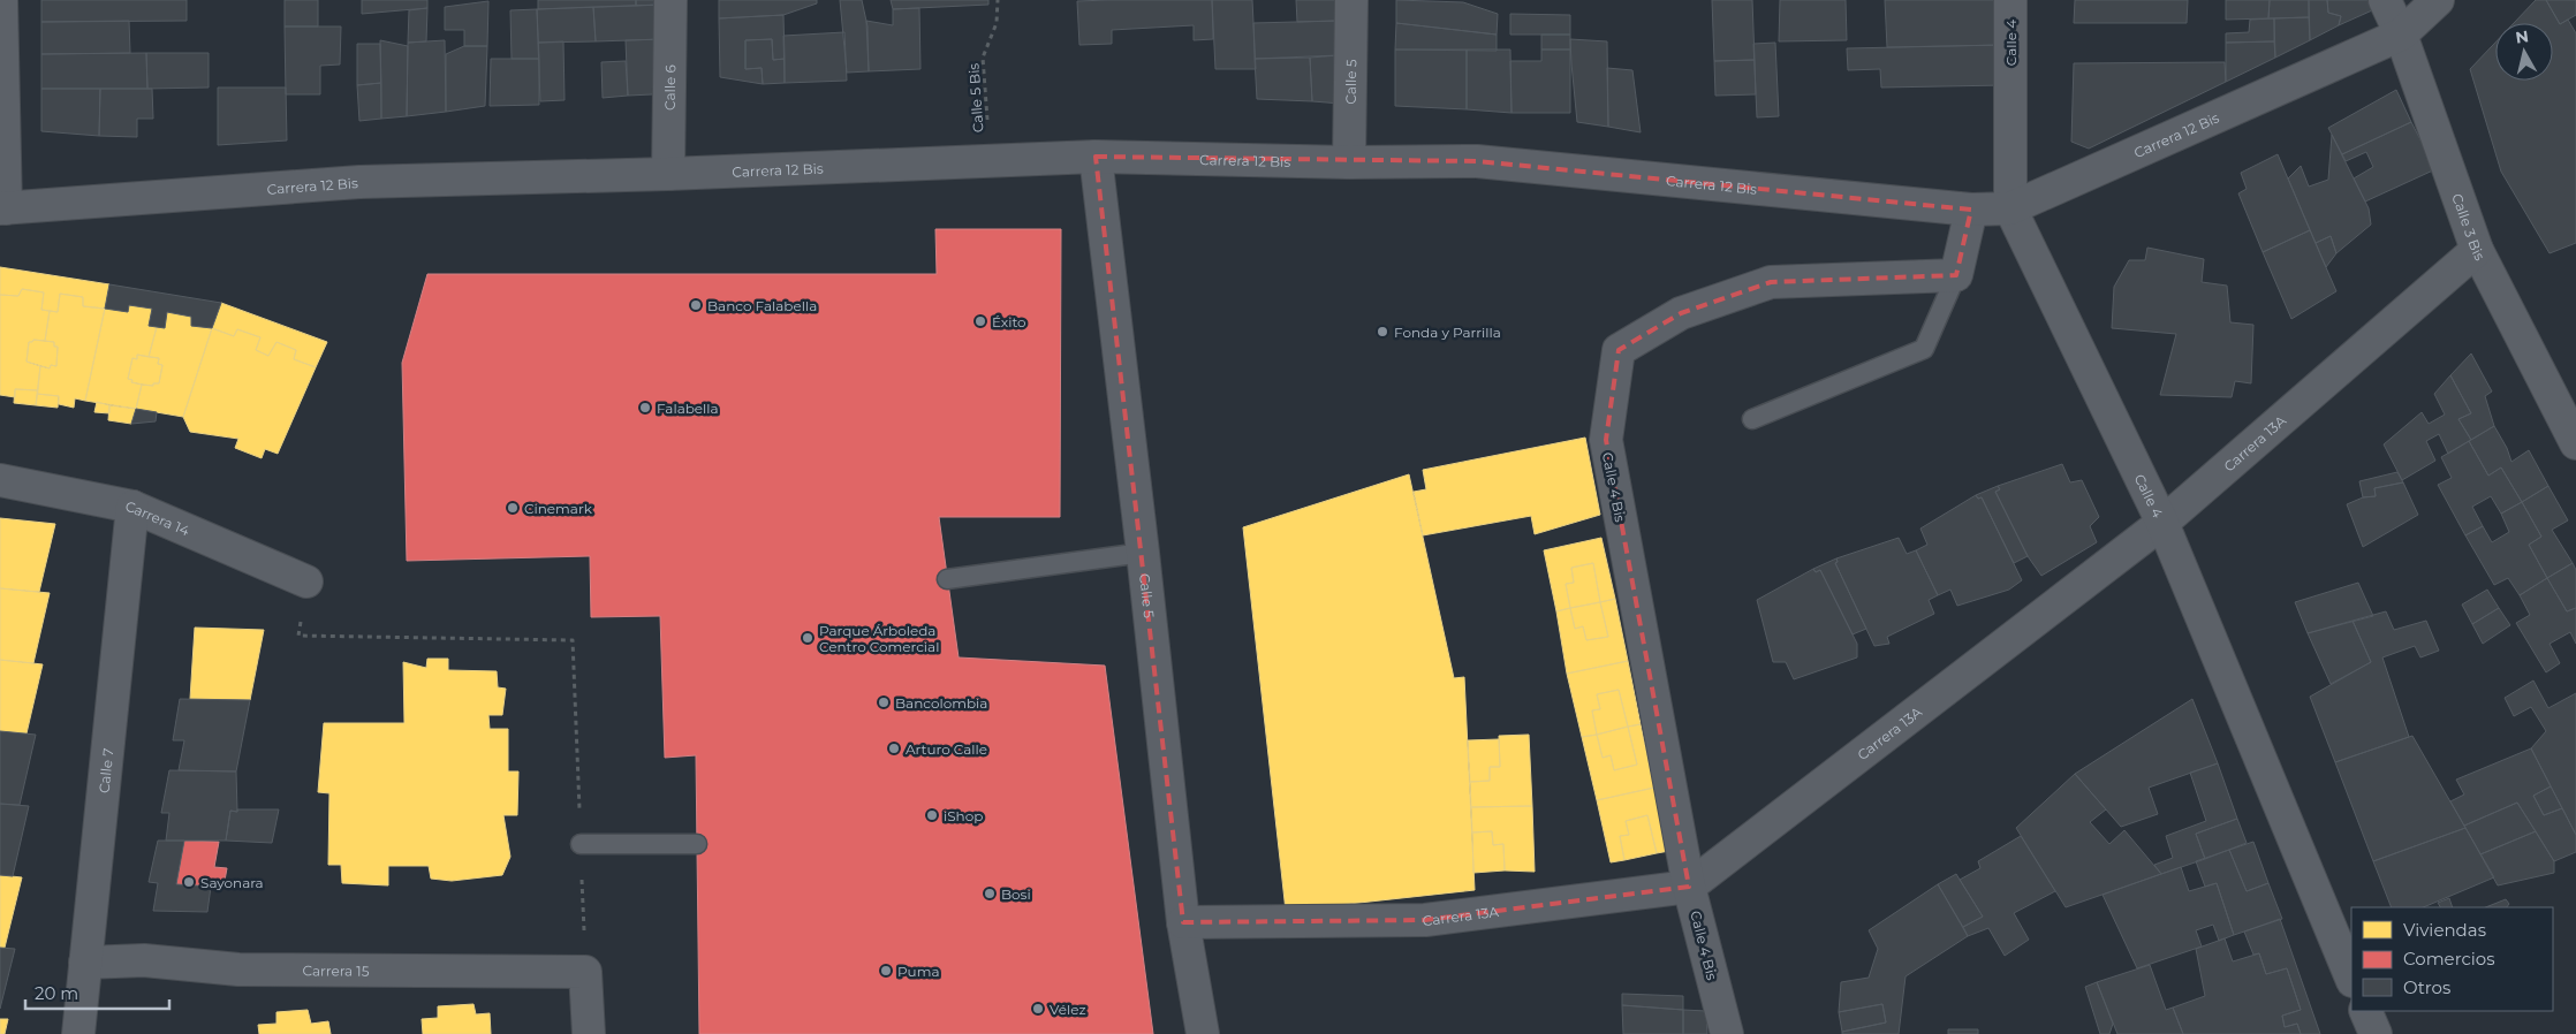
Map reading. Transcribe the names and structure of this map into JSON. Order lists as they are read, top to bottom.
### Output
{
  "streets": {
    "street": [
      "Calle 4",
      "Calle 5",
      "Calle 6",
      "Carrera 12 Bis",
      "Calle 3 Bis",
      "Carrera 13A",
      "Calle 4 Bis",
      "Carrera 14",
      "Calle 7",
      "Carrera 15"
    ],
    "path": ["Calle 5 Bis"]
  },
  "crossings": [
    ["Calle 4", "Carrera 12 Bis"],
    ["Calle 4", "Carrera 13A"],
    ["Calle 5", "Carrera 12 Bis"],
    ["Calle 5", "Carrera 13A"],
    ["Calle 6", "Carrera 12 Bis"],
    ["Calle 5 Bis", "Carrera 12 Bis"],
    ["Carrera 12 Bis", "Calle 3 Bis"],
    ["Calle 3 Bis", "Carrera 13A"],
    ["Carrera 13A", "Calle 4 Bis"],
    ["Carrera 14", "Calle 7"],
    ["Calle 7", "Carrera 15"]
  ],
  "places": [
    "Banco Falabella",
    "Éxito",
    "Fonda y Parrilla",
    "Falabella",
    "Cinemark",
    "Parque Árboleda Centro Comercial",
    "Bancolombia",
    "Arturo Calle",
    "iShop",
    "Sayonara",
    "Bosi",
    "Puma",
    "Vélez"
  ],
  "legend": ["Viviendas", "Comercios", "Otros"],
  "scale_bar": "20 m",
  "north": "top"
}
